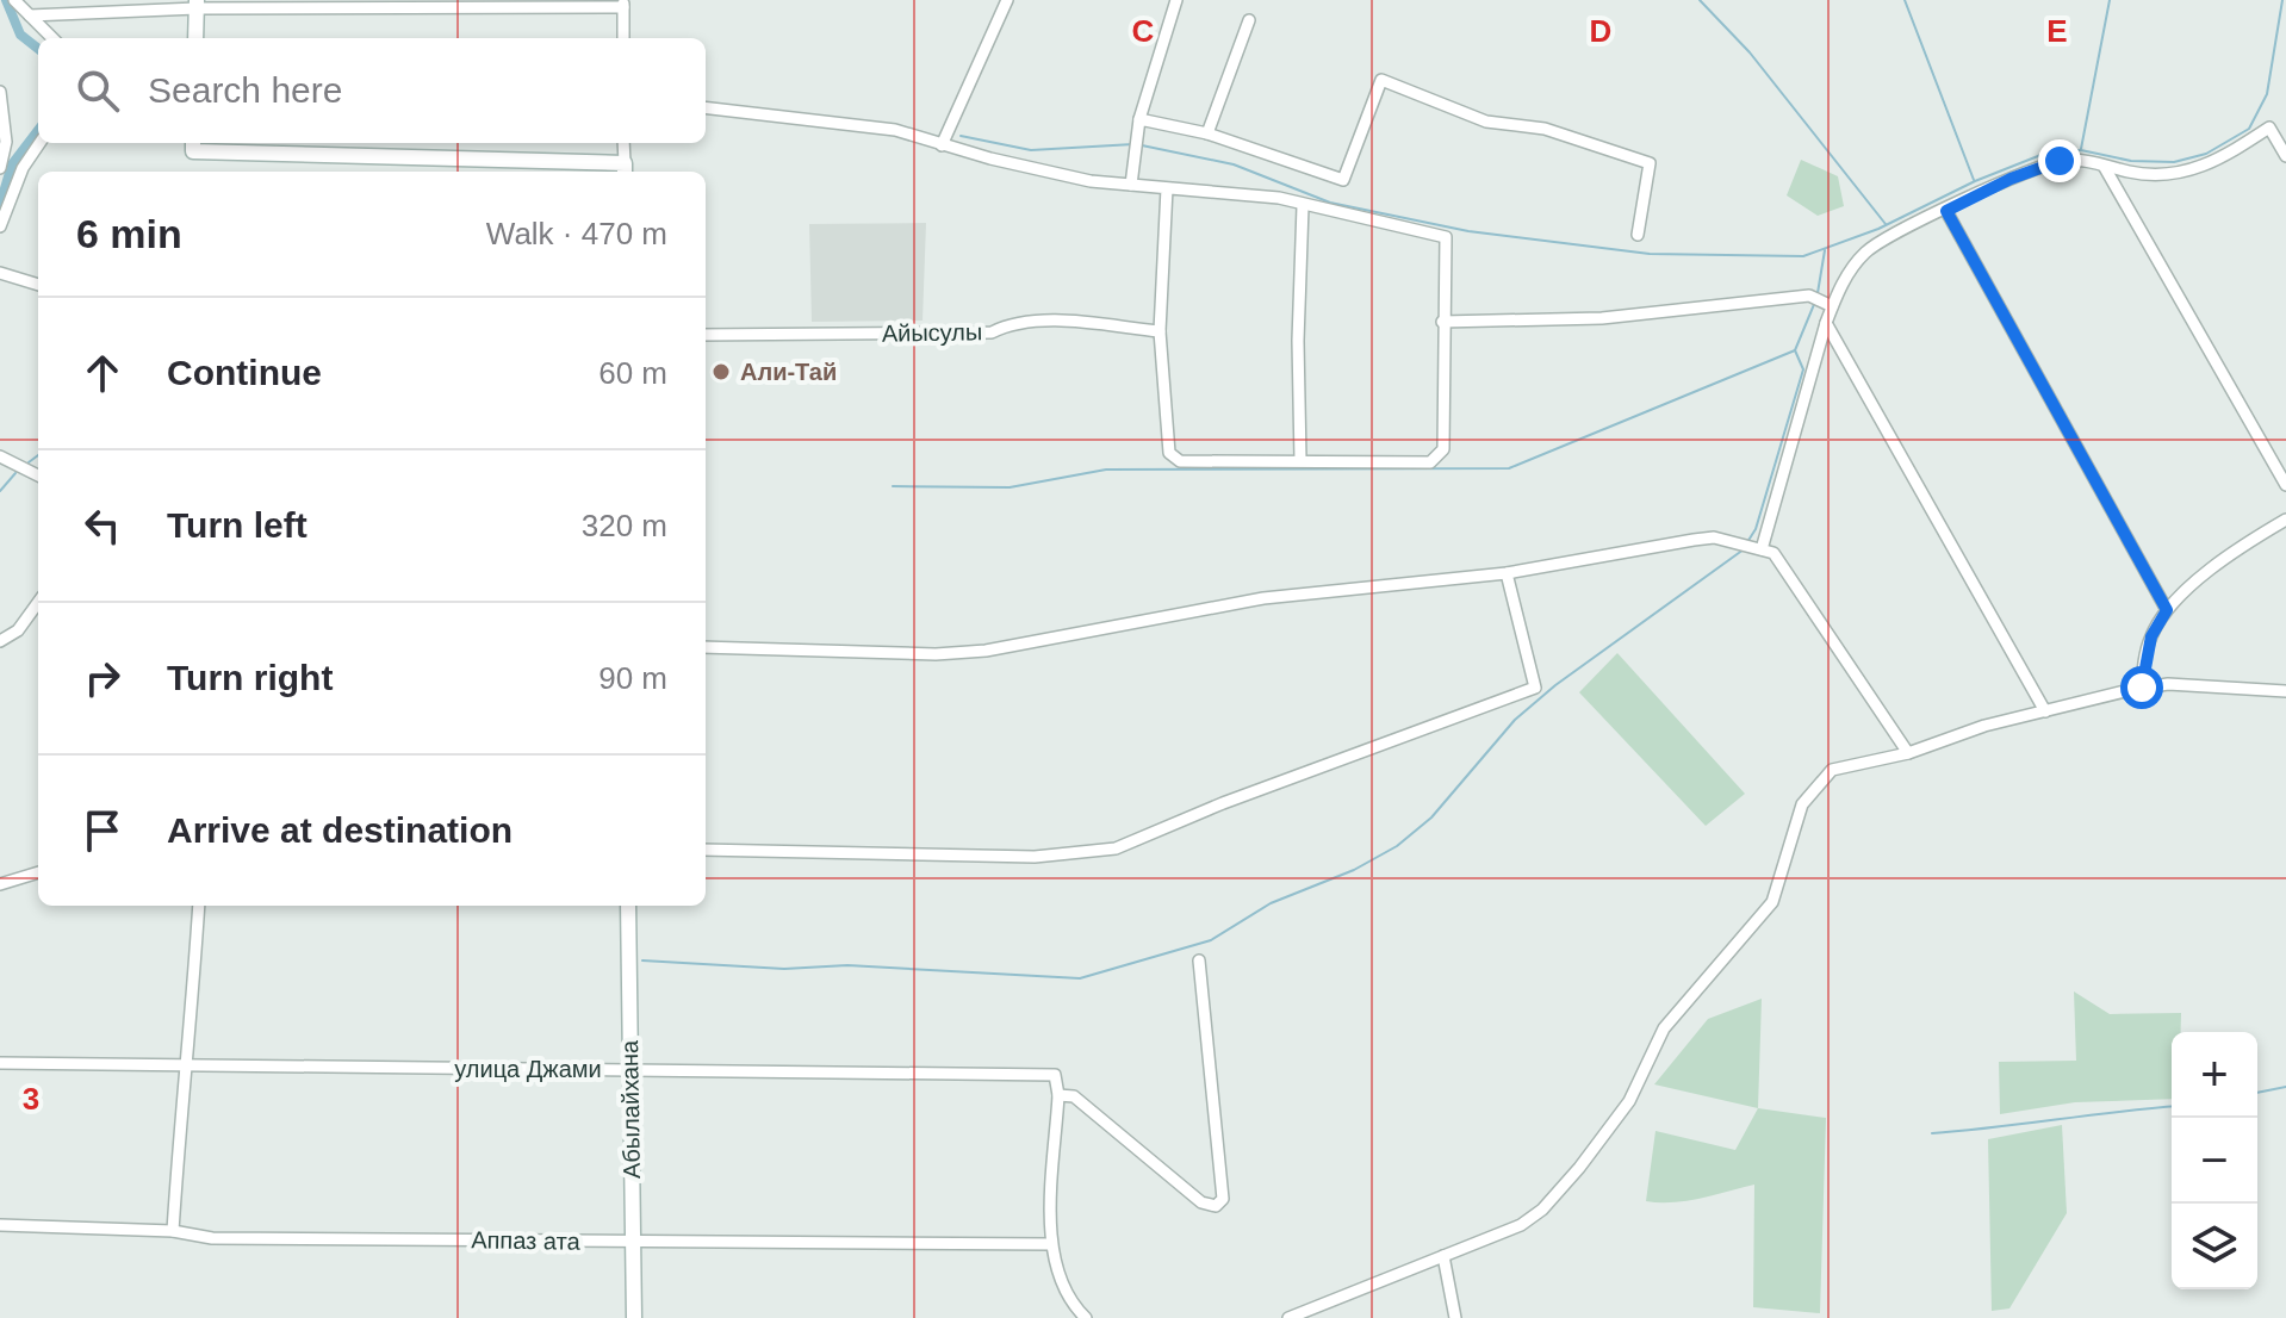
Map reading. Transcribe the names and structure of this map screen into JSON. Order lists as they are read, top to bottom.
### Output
{
  "streets": {
    "main road": ["Абылайхана"],
    "street": ["Айысулы", "улица Джами", "Аппаз ата"]
  },
  "crossings": [
    ["улица Джами", "Абылайхана"],
    ["Абылайхана", "Аппаз ата"]
  ],
  "places": ["Али-Тай"],
  "page": {
    "search": "Search here",
    "heading": ["6 min", "Walk · 470 m"],
    "list": [
      ["Continue", "60 m"],
      ["Turn left", "320 m"],
      ["Turn right", "90 m"],
      "Arrive at destination"
    ],
    "map_buttons": ["+", "−"]
  },
  "grid": {
    "columns": ["C", "D", "E"],
    "rows": ["3"]
  }
}
